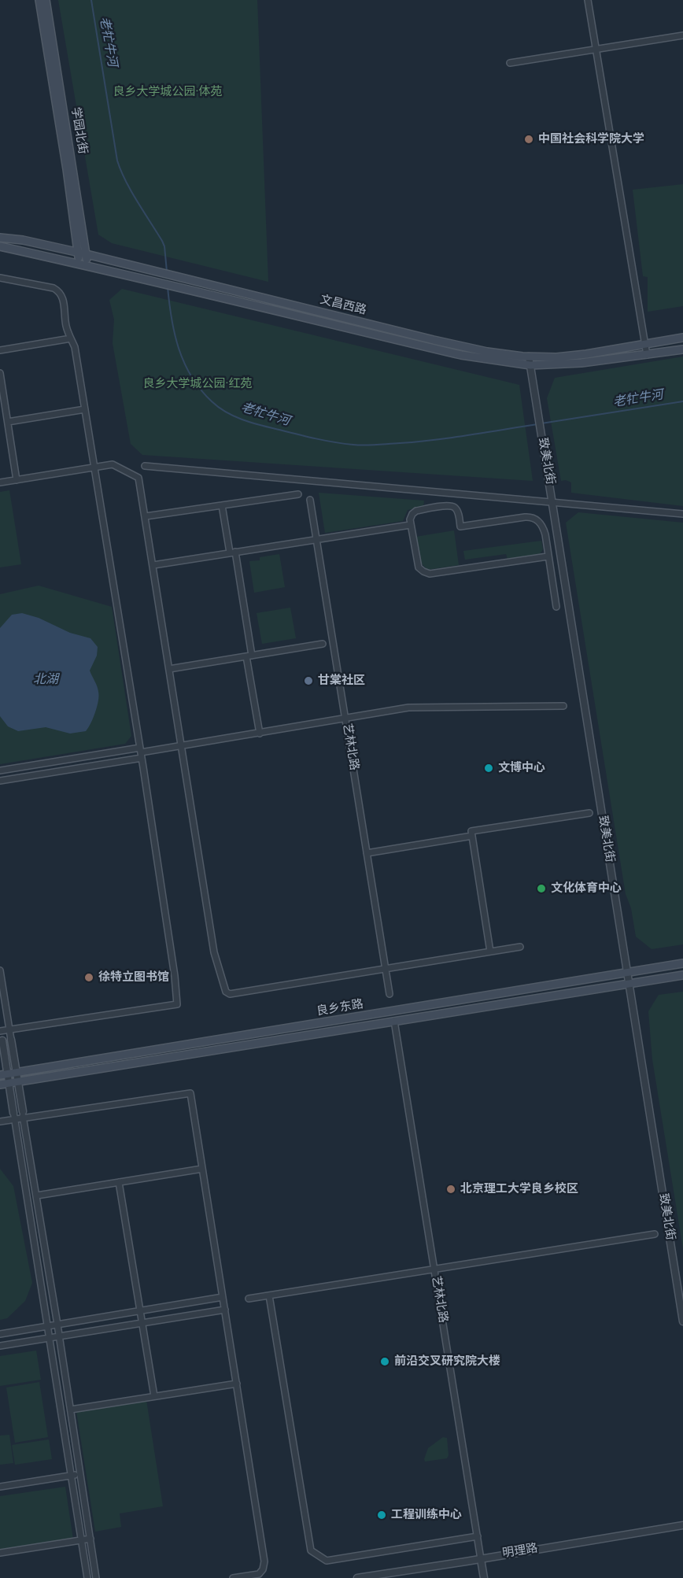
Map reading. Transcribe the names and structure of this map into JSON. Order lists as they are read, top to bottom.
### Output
{
  "streets": {
    "main road": ["学园北街", "文昌西路", "良乡东路"],
    "street": ["致美北街", "艺林北路", "明理路"]
  },
  "crossings": [
    ["学园北街", "文昌西路"],
    ["文昌西路", "致美北街"],
    ["致美北街", "良乡东路"],
    ["艺林北路", "良乡东路"],
    ["艺林北路", "明理路"]
  ],
  "water": ["老牤牛河", "北湖"],
  "parks": ["良乡大学城公园·体苑", "良乡大学城公园·红苑"],
  "places": [
    "中国社会科学院大学",
    "甘棠社区",
    "文博中心",
    "文化体育中心",
    "徐特立图书馆",
    "北京理工大学良乡校区",
    "前沿交叉研究院大楼",
    "工程训练中心"
  ]
}
